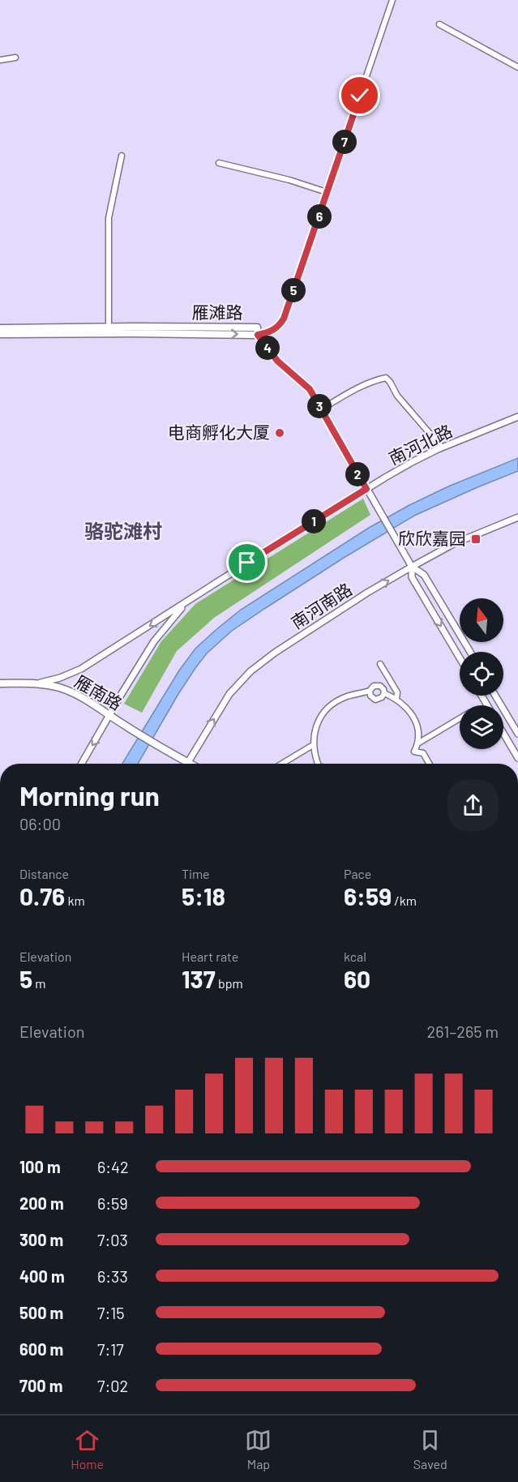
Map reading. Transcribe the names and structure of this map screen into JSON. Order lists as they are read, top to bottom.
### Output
{
  "streets": {
    "main road": ["雁滩路", "雁南路"],
    "street": ["南河北路", "南河南路"]
  },
  "crossings": [
    ["南河北路", "雁南路"],
    ["南河南路", "雁南路"]
  ],
  "one_way": ["南河南路"],
  "districts": ["骆驼滩村"],
  "places": {
    "other": ["电商孵化大厦"],
    "transit": ["欣欣嘉园"]
  },
  "north": "top",
  "page": {
    "pins": [
      "7",
      "6",
      "5",
      "4",
      "3",
      "2",
      "1"
    ],
    "heading": ["Morning run", "06:00"],
    "stats": [
      ["Distance", "0.76 km"],
      ["Time", "5:18"],
      ["Pace", "6:59 /km"],
      ["Elevation", "5 m"],
      ["Heart rate", "137 bpm"],
      ["kcal", "60"]
    ],
    "chart": ["Elevation", "261–265 m"],
    "list": [
      {
        "name": "100 m",
        "note": "6:42"
      },
      {
        "name": "200 m",
        "note": "6:59"
      },
      {
        "name": "300 m",
        "note": "7:03"
      },
      {
        "name": "400 m",
        "note": "6:33"
      },
      {
        "name": "500 m",
        "note": "7:15"
      },
      {
        "name": "600 m",
        "note": "7:17"
      },
      {
        "name": "700 m",
        "note": "7:02"
      }
    ],
    "tabs": ["Home", "Map", "Saved"]
  }
}
